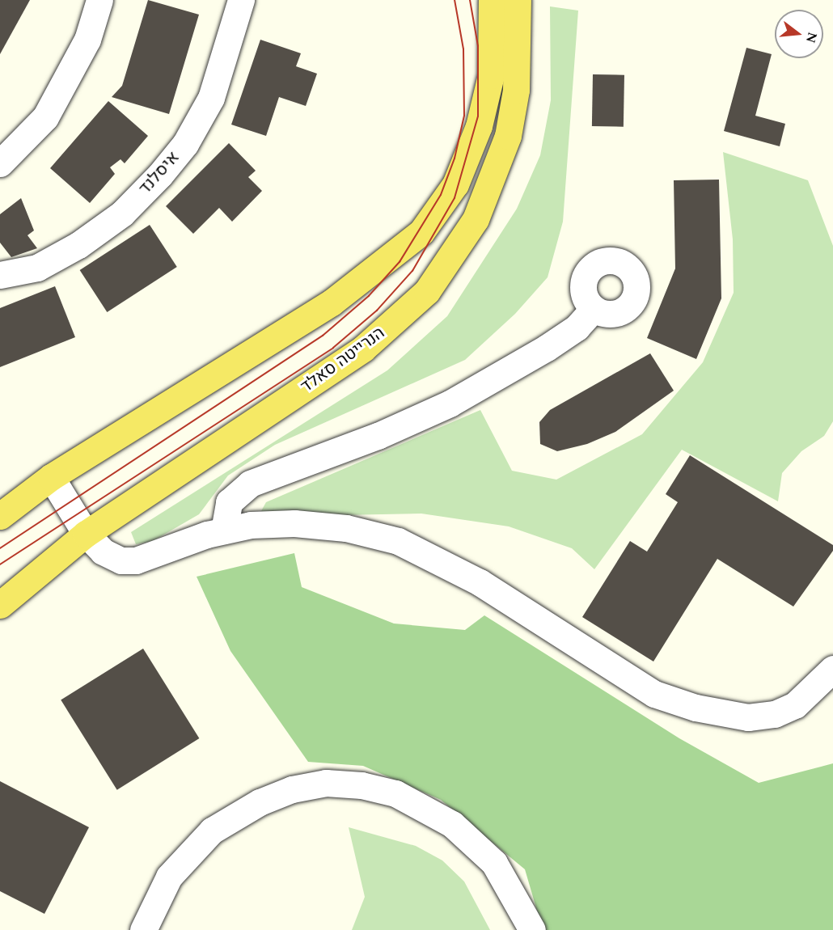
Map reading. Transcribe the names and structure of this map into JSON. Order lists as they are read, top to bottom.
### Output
{
  "streets": {
    "main road": ["הנרייטה סאלד"],
    "street": ["איסלנד"]
  },
  "north": "right"
}
